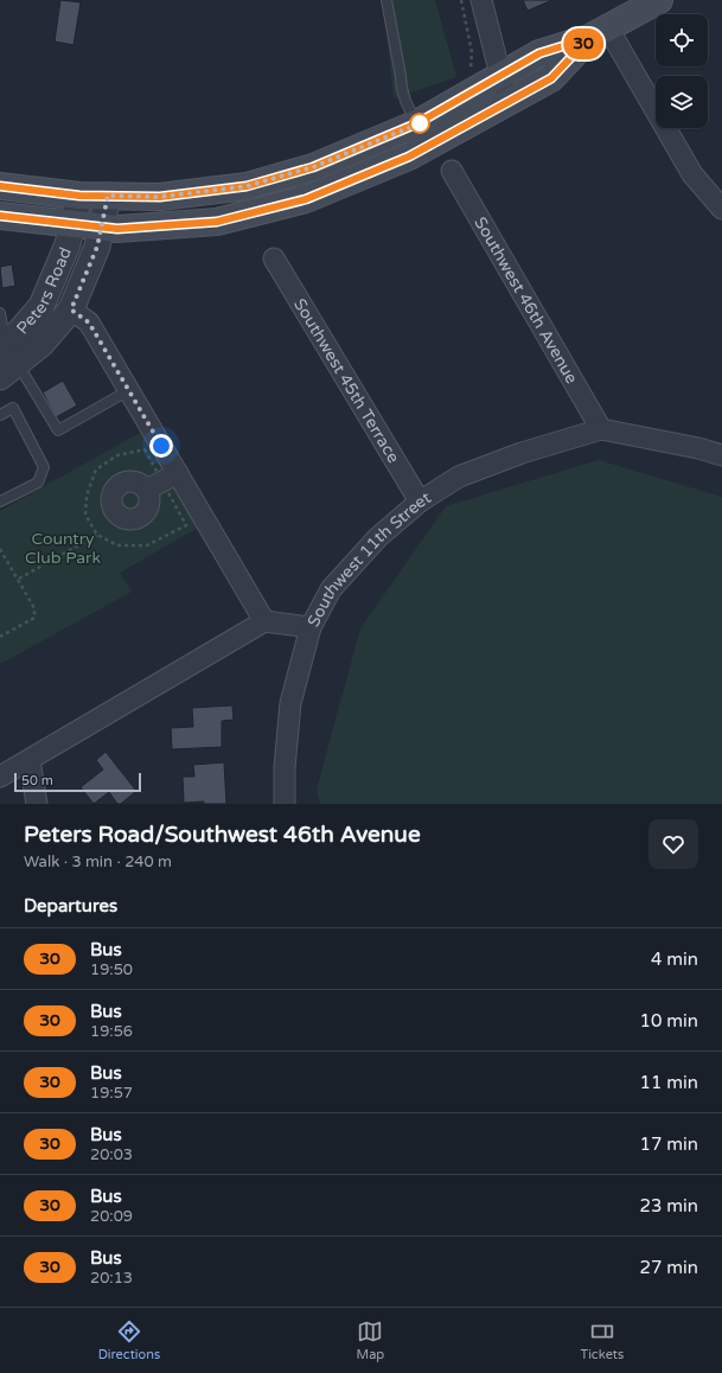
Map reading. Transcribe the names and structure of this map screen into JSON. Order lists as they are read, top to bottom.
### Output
{
  "streets": {
    "street": [
      "Peters Road",
      "Southwest 46th Avenue",
      "Southwest 45th Terrace",
      "Southwest 11th Street"
    ]
  },
  "crossings": [
    ["Southwest 46th Avenue", "Southwest 11th Street"],
    ["Southwest 45th Terrace", "Southwest 11th Street"]
  ],
  "parks": ["Country Club Park"],
  "lines": ["bus line 30"],
  "scale_bar": "50 m",
  "page": {
    "on_map": "30",
    "scale": "50 m",
    "heading": [
      ["Peters Road/Southwest 46th Avenue", "Walk · 3 min · 240 m"],
      "Departures"
    ],
    "list": [
      {
        "mark": "30",
        "name": "Bus",
        "note": "19:50",
        "value": "4 min"
      },
      {
        "mark": "30",
        "name": "Bus",
        "note": "19:56",
        "value": "10 min"
      },
      {
        "mark": "30",
        "name": "Bus",
        "note": "19:57",
        "value": "11 min"
      },
      {
        "mark": "30",
        "name": "Bus",
        "note": "20:03",
        "value": "17 min"
      },
      {
        "mark": "30",
        "name": "Bus",
        "note": "20:09",
        "value": "23 min"
      },
      {
        "mark": "30",
        "name": "Bus",
        "note": "20:13",
        "value": "27 min"
      }
    ],
    "tabs": ["Directions", "Map", "Tickets"]
  }
}
